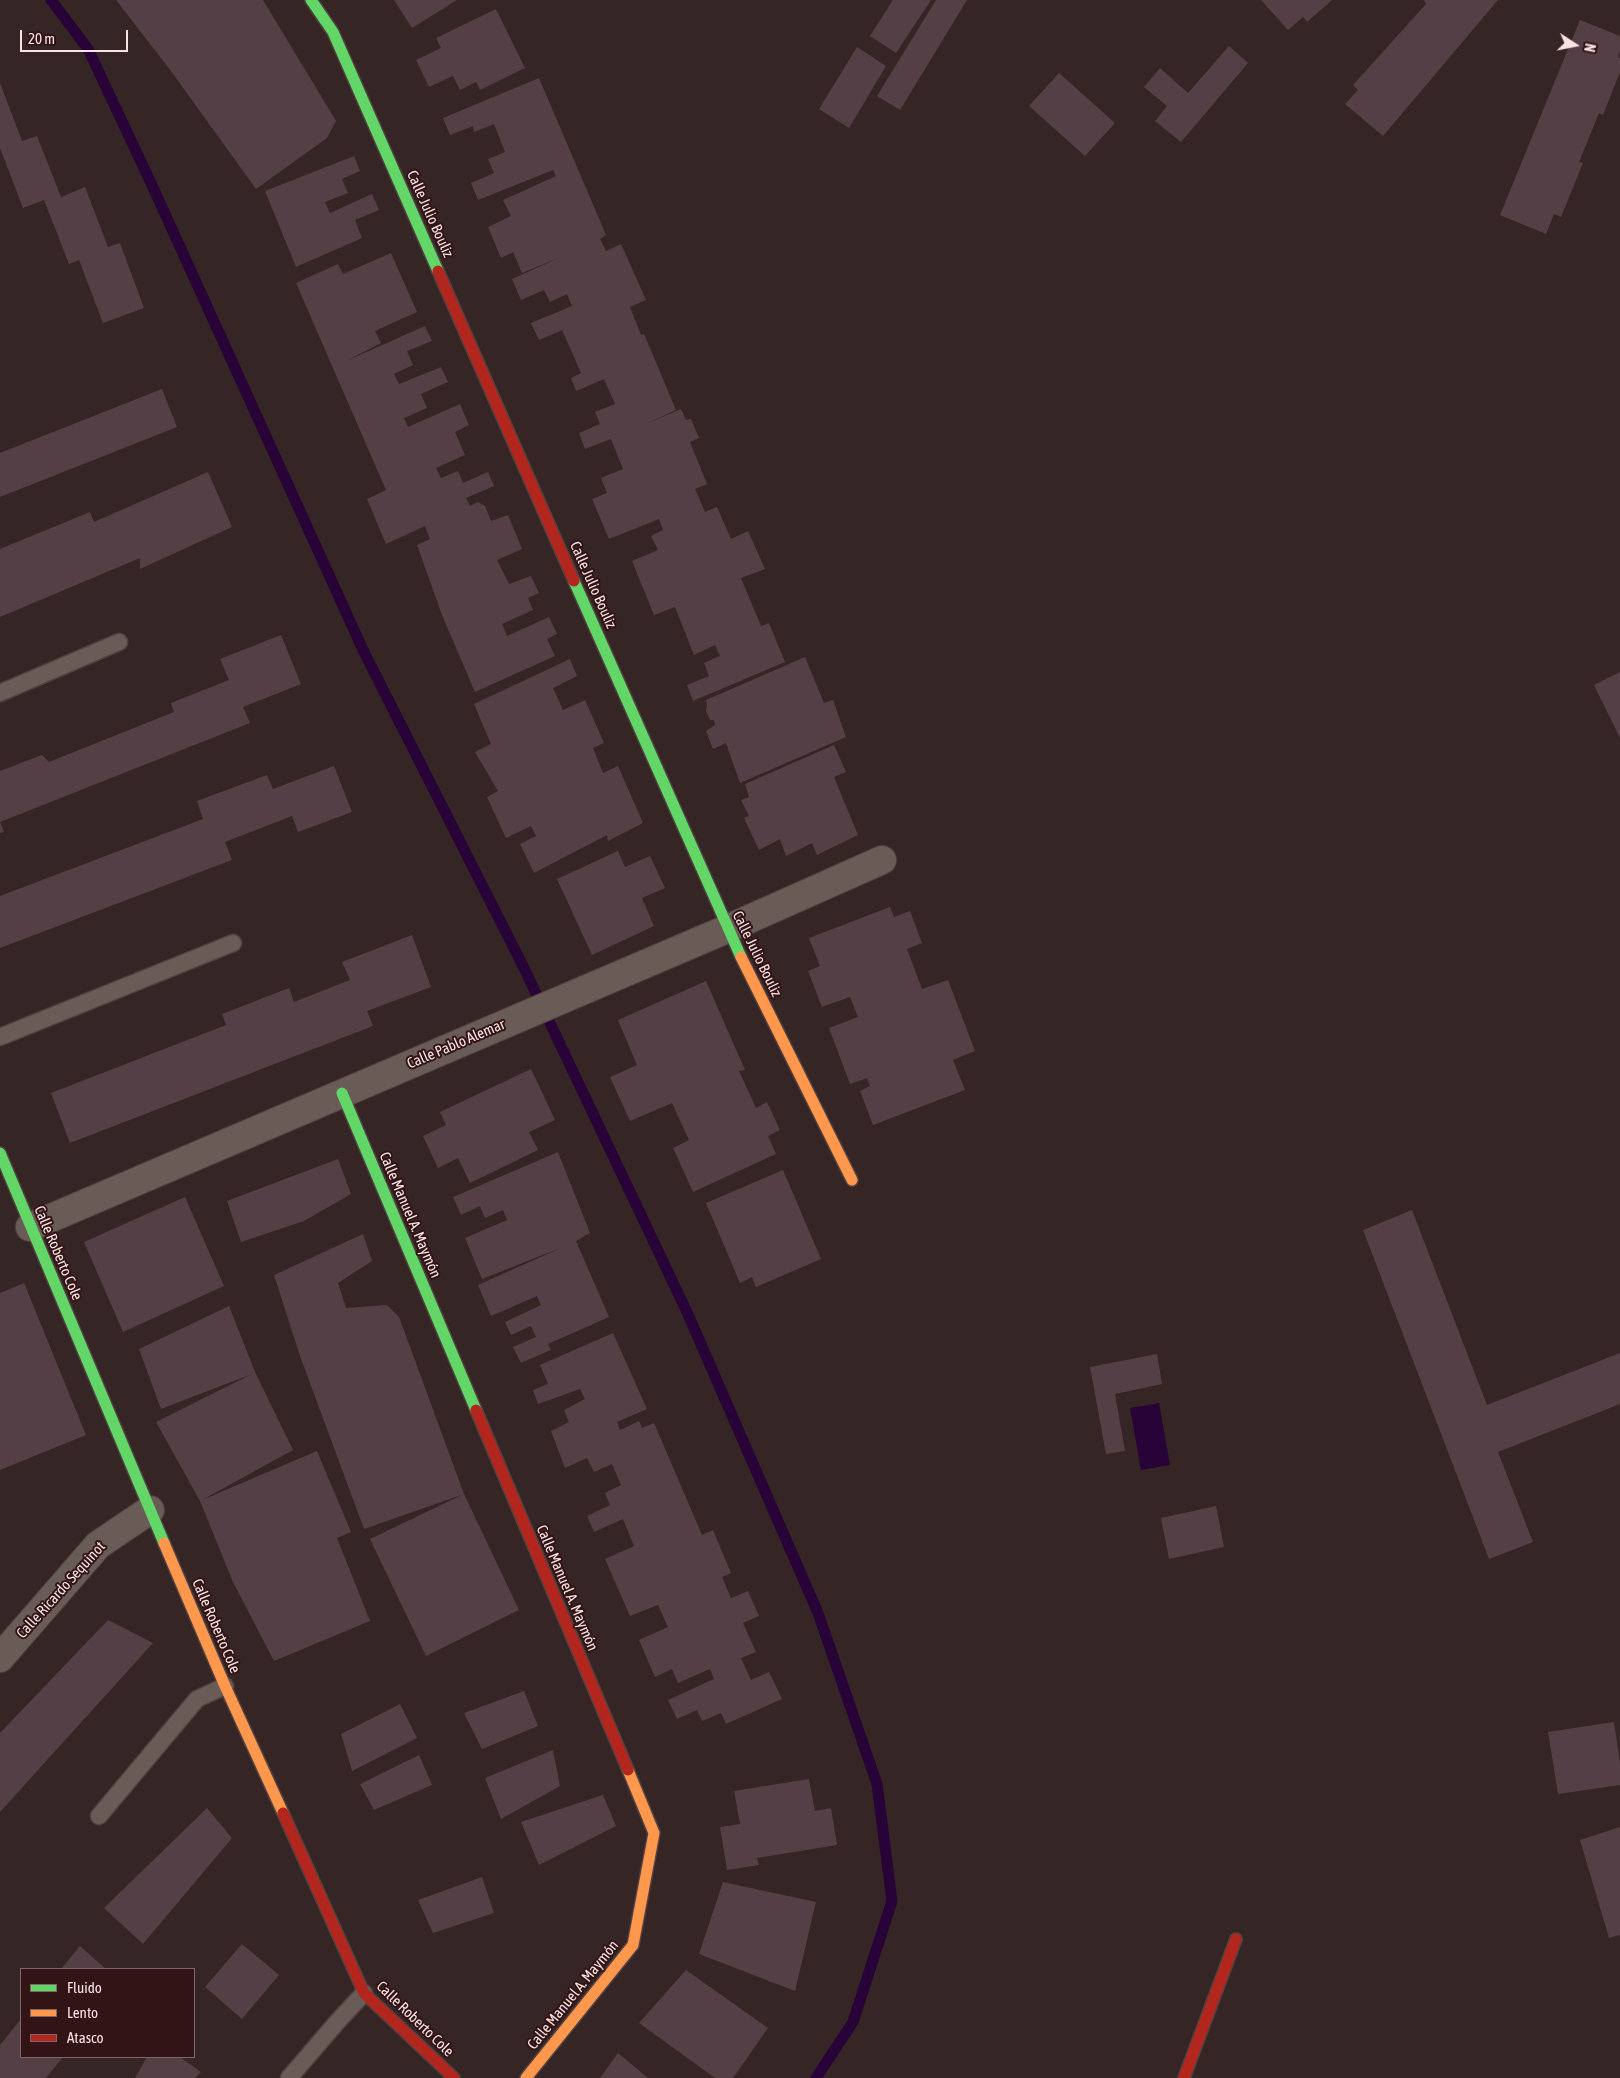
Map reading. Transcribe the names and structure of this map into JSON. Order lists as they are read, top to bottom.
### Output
{
  "streets": {
    "street": [
      "Calle Julio Bouliz",
      "Calle Pablo Alemar",
      "Calle Manuel A. Maymón",
      "Calle Roberto Cole",
      "Calle Ricardo Sequinot"
    ]
  },
  "crossings": [
    ["Calle Julio Bouliz", "Calle Pablo Alemar"],
    ["Calle Pablo Alemar", "Calle Manuel A. Maymón"],
    ["Calle Pablo Alemar", "Calle Roberto Cole"],
    ["Calle Roberto Cole", "Calle Ricardo Sequinot"]
  ],
  "legend": ["Fluido", "Lento", "Atasco"],
  "scale_bar": "20 m",
  "north": "right"
}
